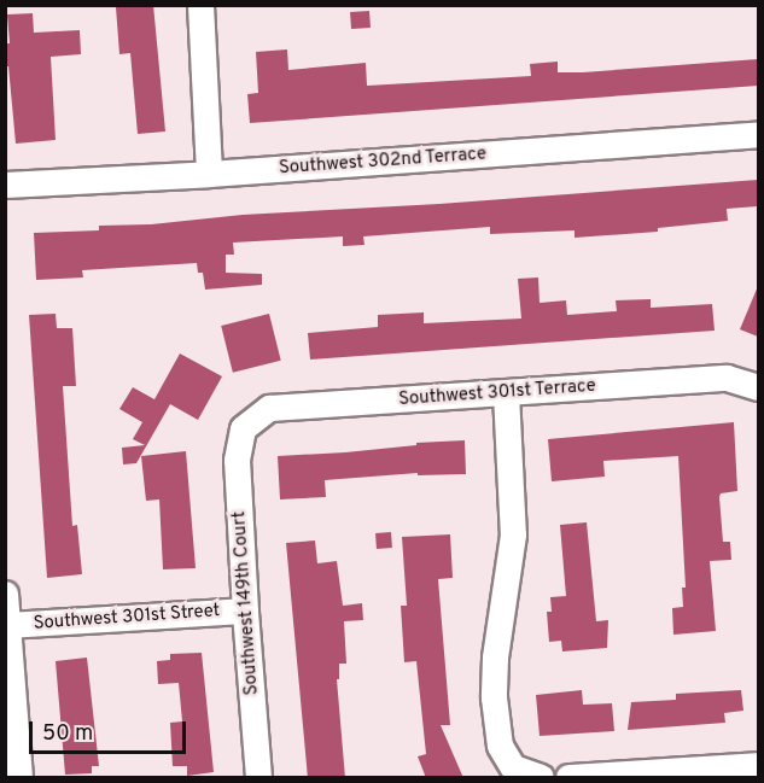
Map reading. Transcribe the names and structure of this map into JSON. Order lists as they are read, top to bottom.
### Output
{
  "streets": {
    "street": [
      "Southwest 302nd Terrace",
      "Southwest 301st Terrace",
      "Southwest 149th Court",
      "Southwest 301st Street"
    ]
  },
  "crossings": [
    ["Southwest 301st Terrace", "Southwest 149th Court"],
    ["Southwest 149th Court", "Southwest 301st Street"]
  ],
  "scale_bar": "50 m"
}
